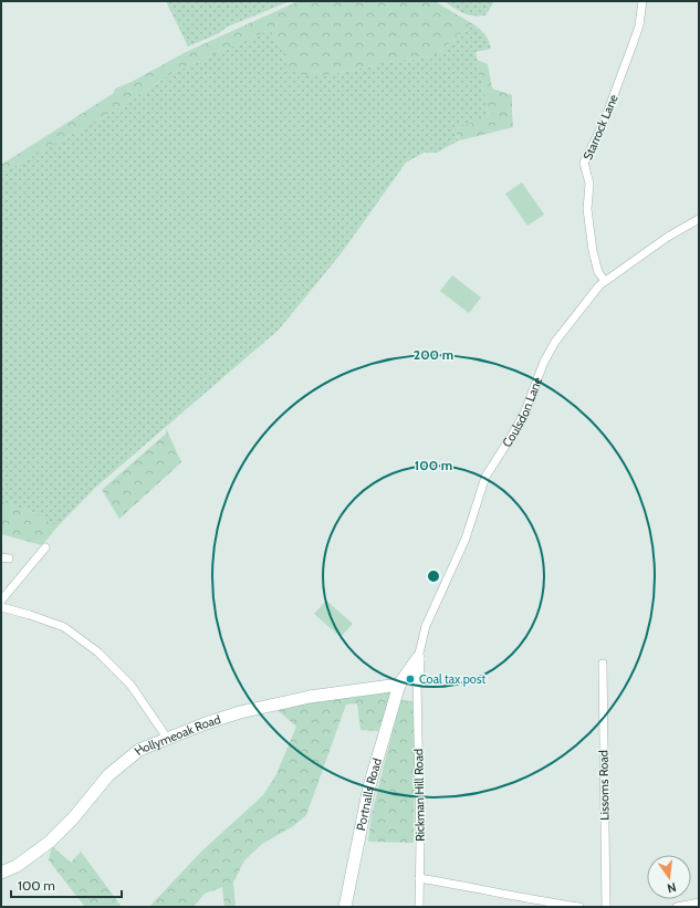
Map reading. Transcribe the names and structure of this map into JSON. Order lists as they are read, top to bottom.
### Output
{
  "streets": {
    "street": [
      "Starrock Lane",
      "Coulsdon Lane",
      "Hollymeoak Road",
      "Lissoms Road",
      "Portnalls Road",
      "Rickman Hill Road"
    ]
  },
  "crossings": [
    ["Starrock Lane", "Coulsdon Lane"],
    ["Coulsdon Lane", "Hollymeoak Road"],
    ["Coulsdon Lane", "Portnalls Road"],
    ["Coulsdon Lane", "Rickman Hill Road"],
    ["Hollymeoak Road", "Portnalls Road"]
  ],
  "places": ["Coal tax post"],
  "scale_bar": "100 m",
  "north": "bottom",
  "rings": ["200 m", "100 m"]
}
